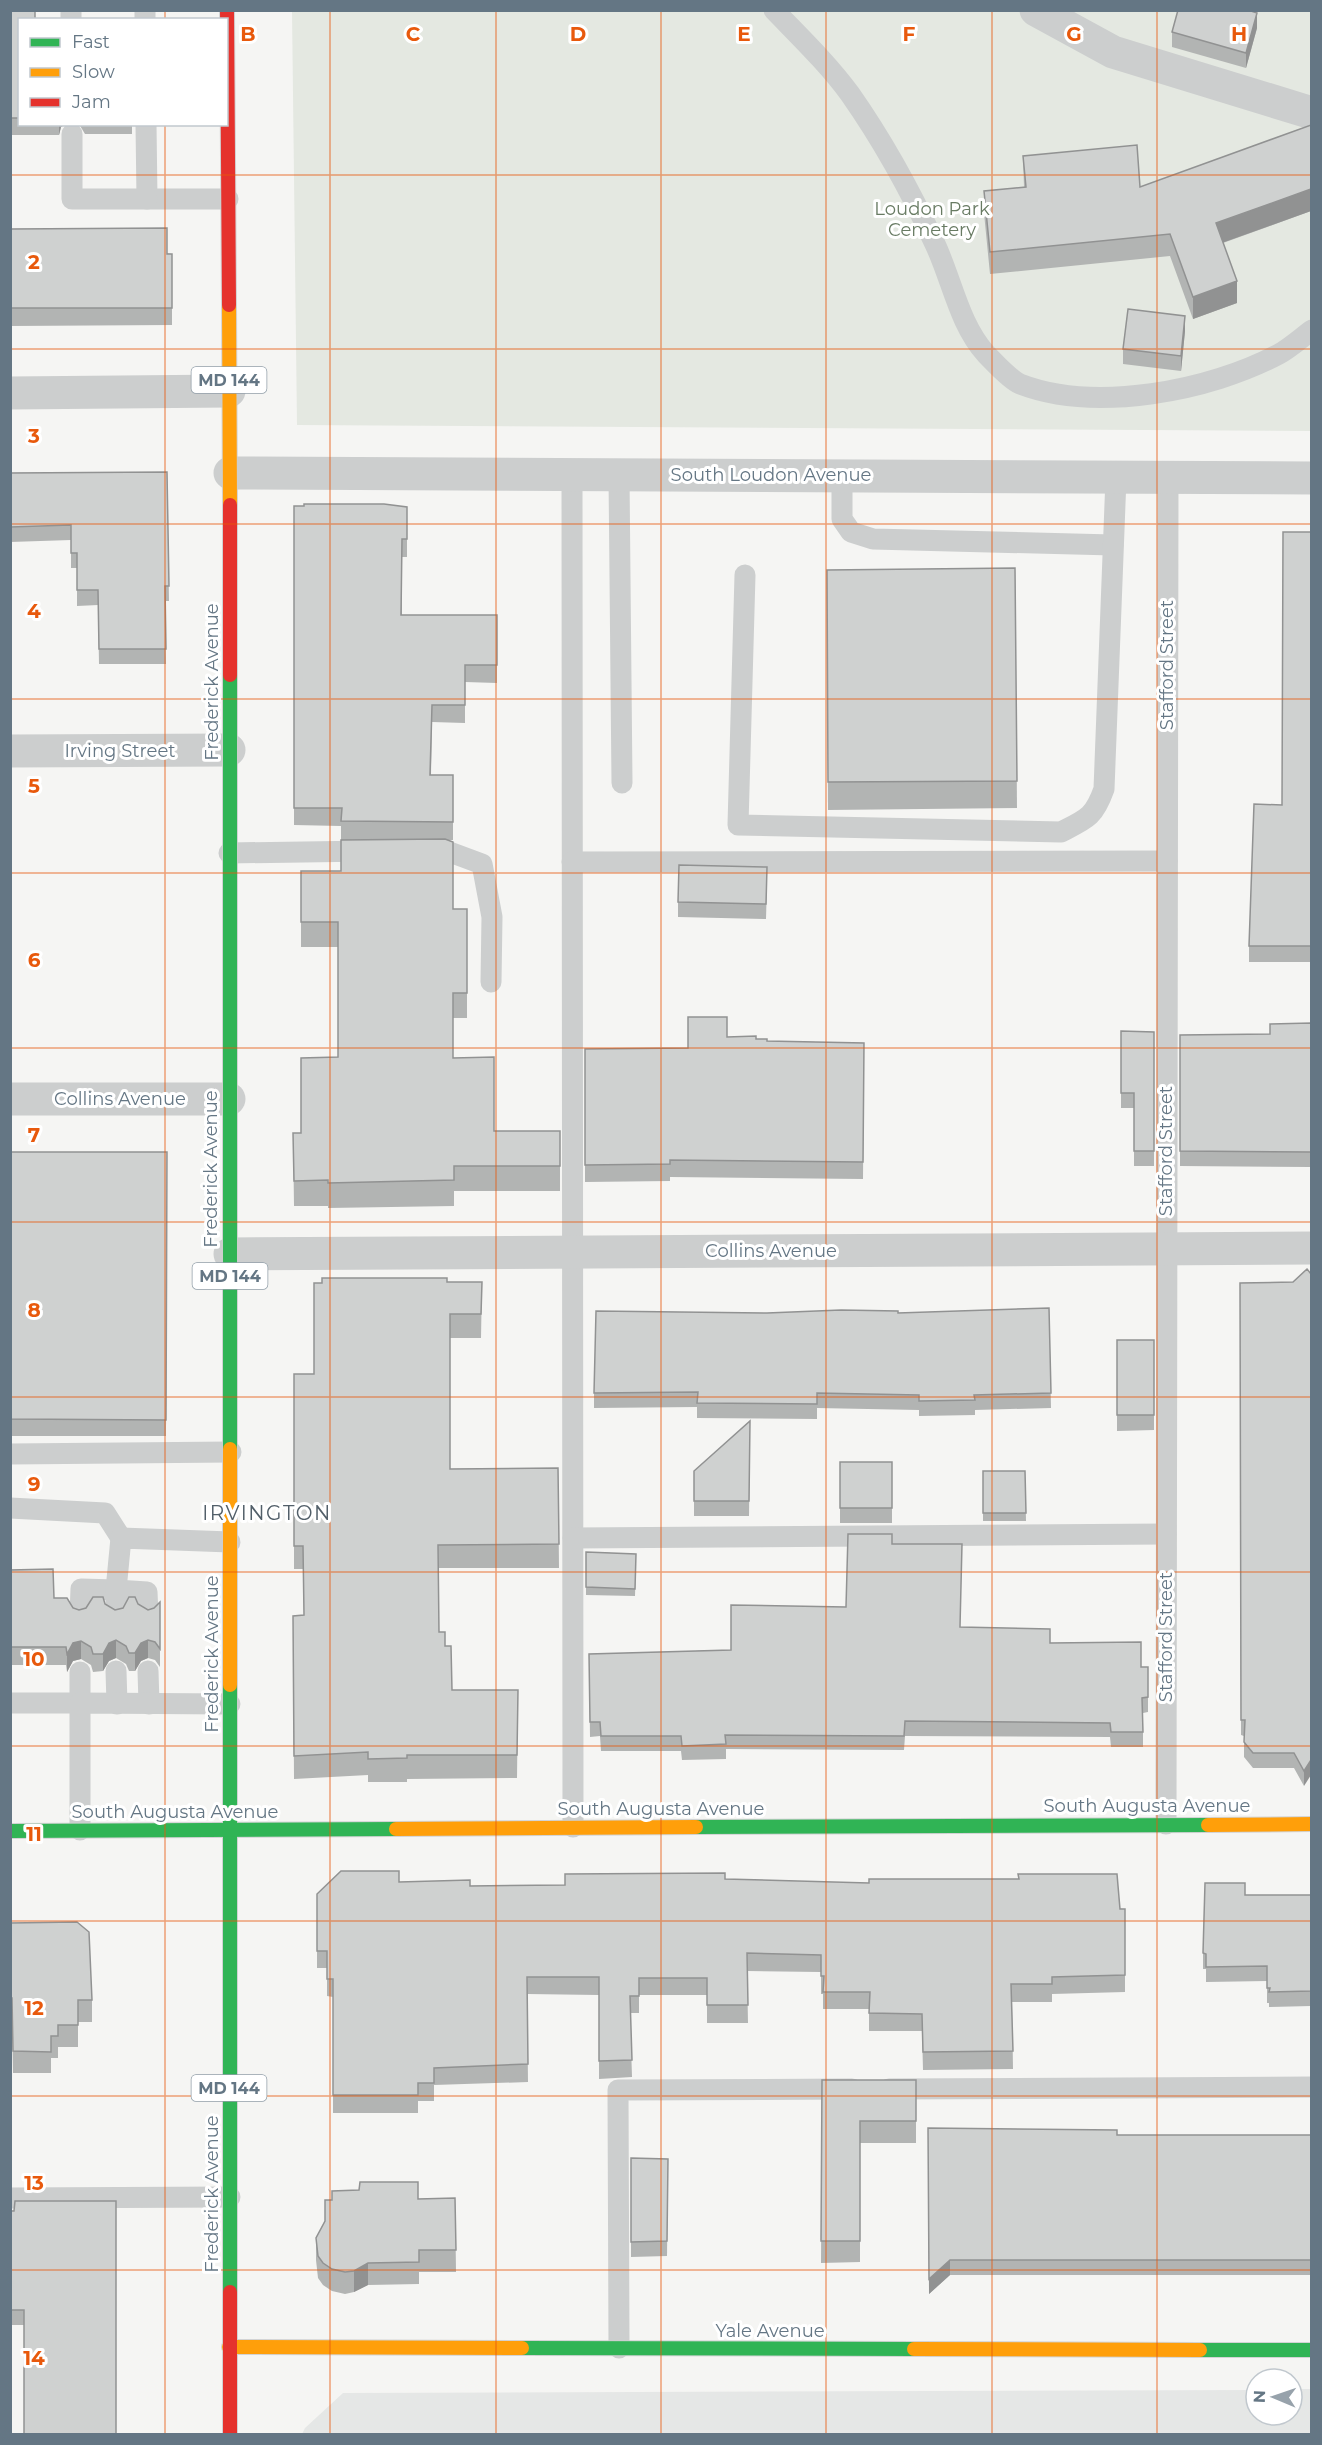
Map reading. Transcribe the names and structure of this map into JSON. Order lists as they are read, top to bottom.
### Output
{
  "streets": {
    "main road": [
      "MD 144",
      "Frederick Avenue",
      "South Augusta Avenue",
      "Yale Avenue"
    ],
    "street": ["South Loudon Avenue", "Irving Street", "Collins Avenue"],
    "lane": ["Stafford Street"]
  },
  "crossings": [
    ["South Loudon Avenue", "Stafford Street"],
    ["South Loudon Avenue", "Frederick Avenue"],
    ["Stafford Street", "Collins Avenue"],
    ["Stafford Street", "South Augusta Avenue"],
    ["Frederick Avenue", "Irving Street"],
    ["Frederick Avenue", "Collins Avenue"],
    ["Frederick Avenue", "South Augusta Avenue"],
    ["Frederick Avenue", "Yale Avenue"]
  ],
  "districts": ["IRVINGTON"],
  "parks": ["Loudon Park Cemetery"],
  "legend": ["Fast", "Slow", "Jam"],
  "north": "left",
  "grid": {
    "columns": [
      "B",
      "C",
      "D",
      "E",
      "F",
      "G",
      "H"
    ],
    "rows": [
      "2",
      "3",
      "4",
      "5",
      "6",
      "7",
      "8",
      "9",
      "10",
      "11",
      "12",
      "13",
      "14"
    ]
  }
}
